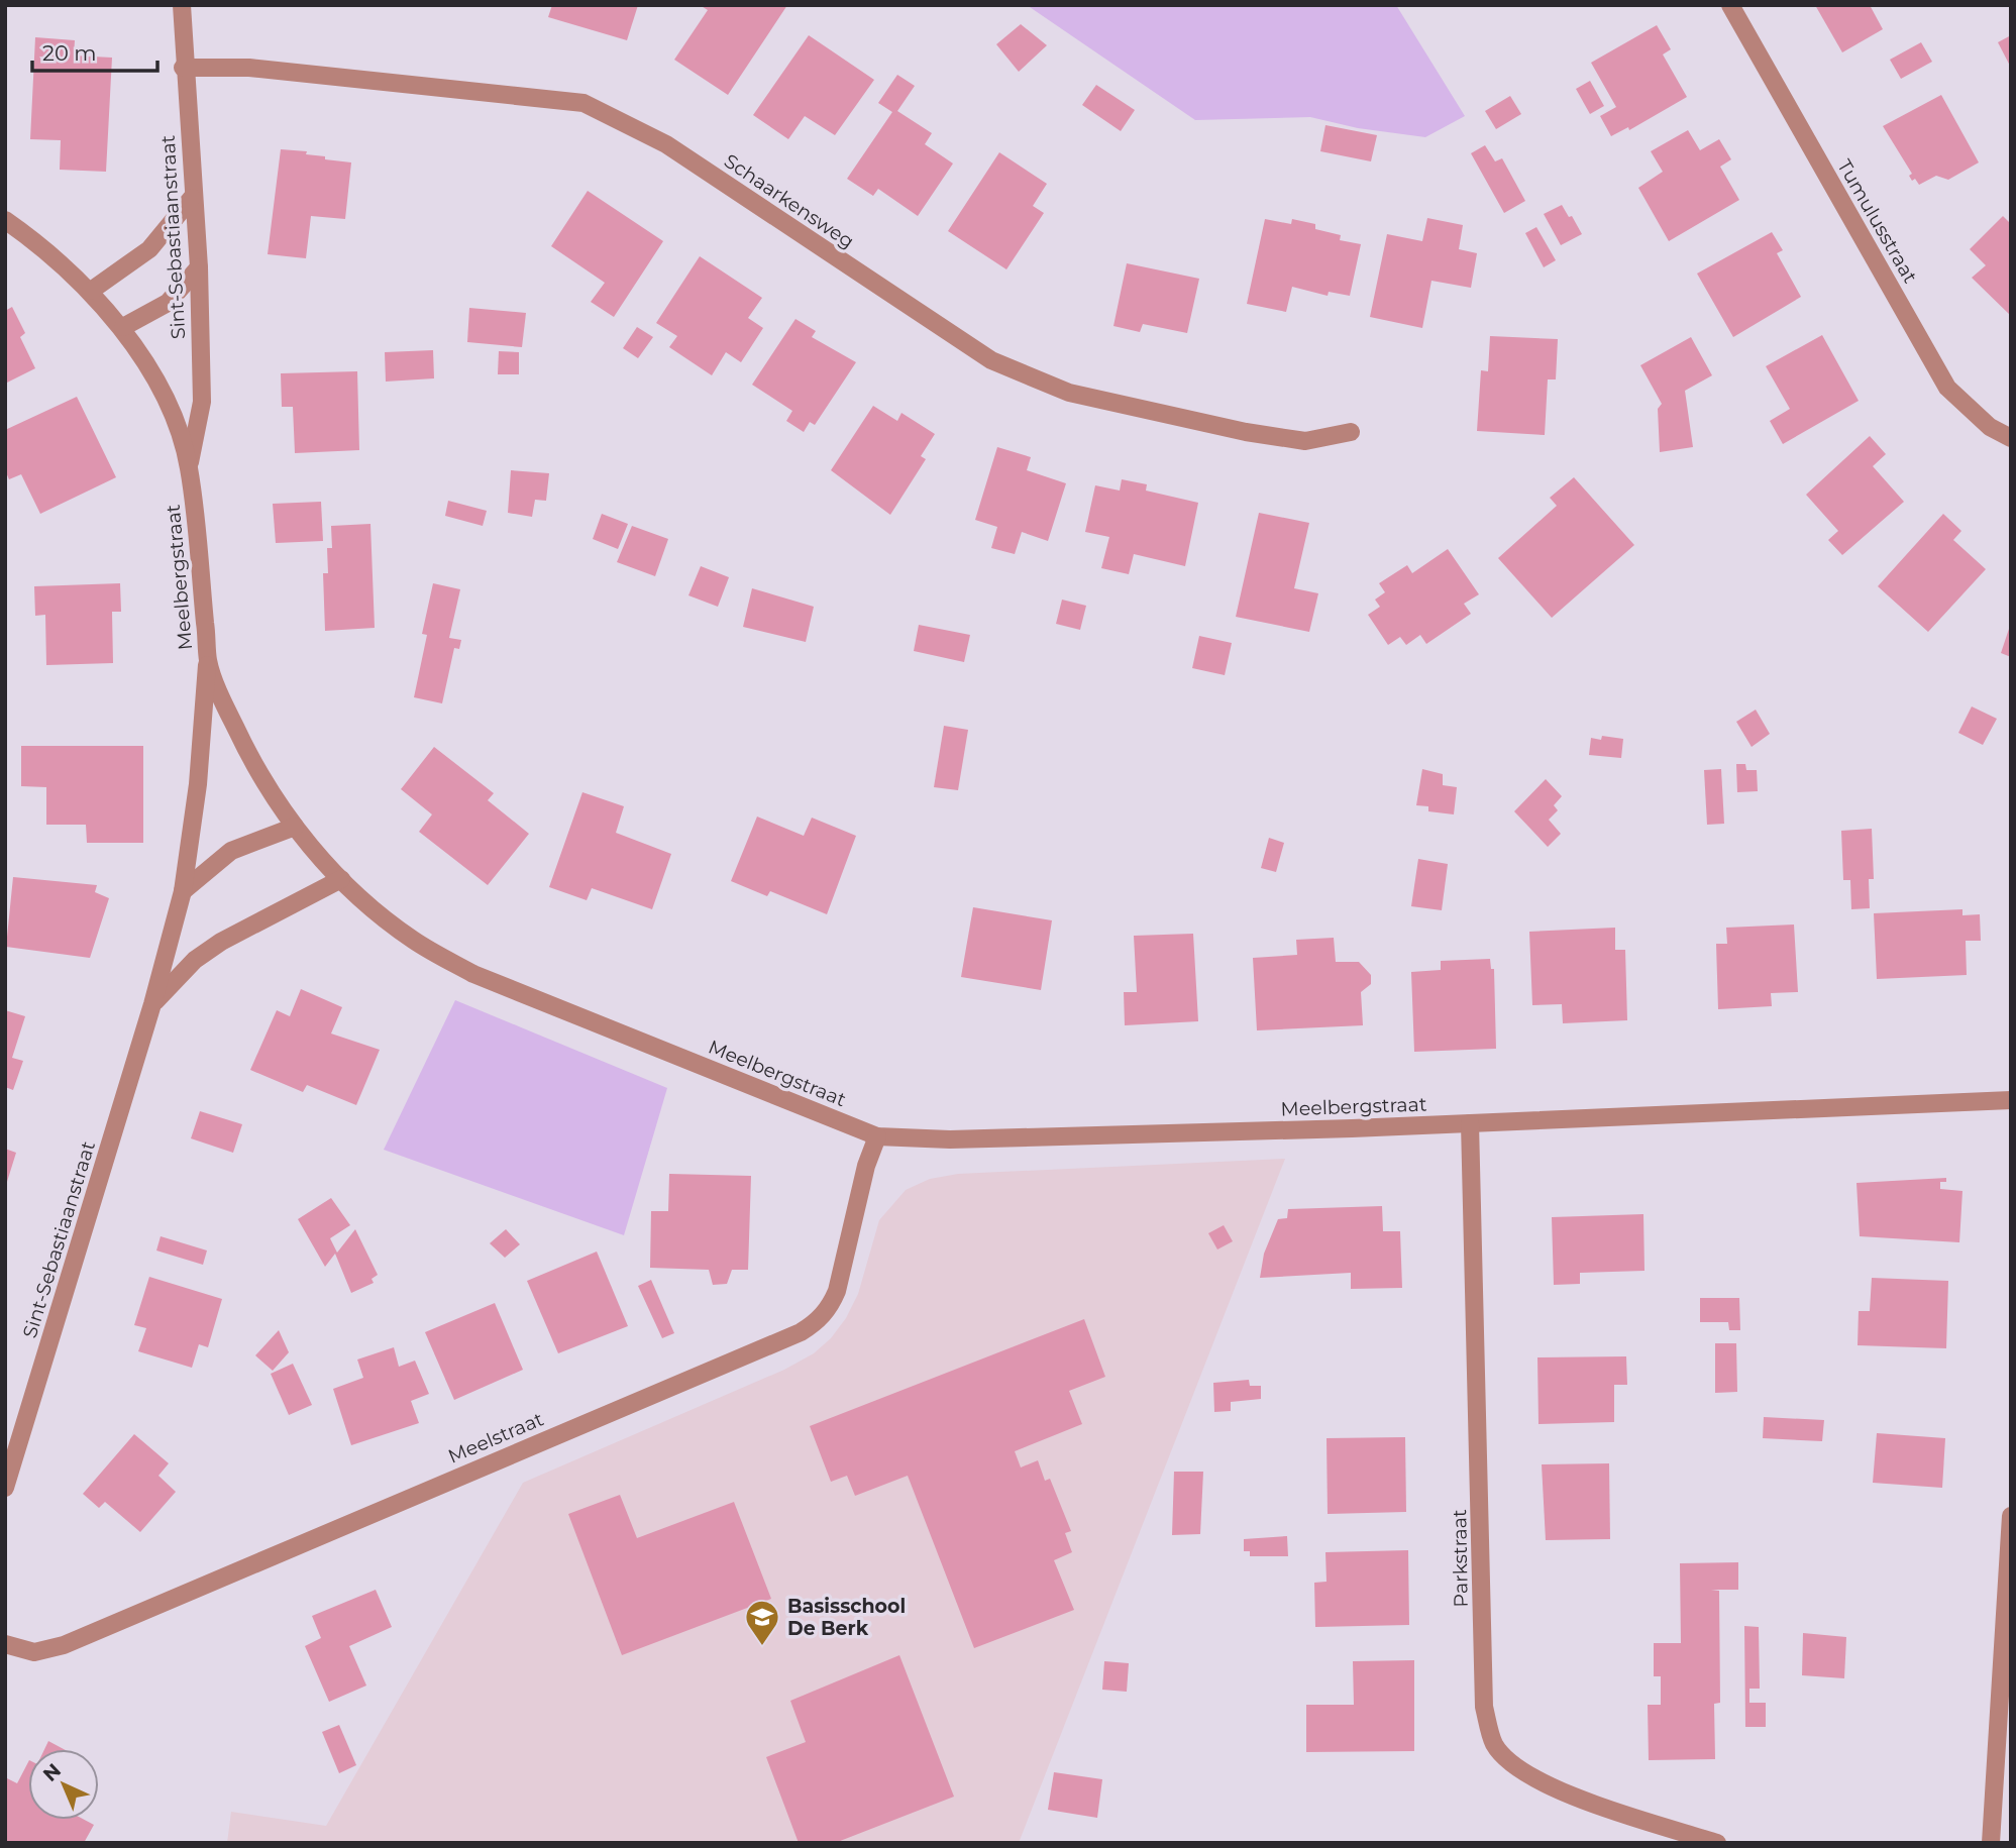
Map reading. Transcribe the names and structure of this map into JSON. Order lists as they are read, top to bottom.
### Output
{
  "streets": {
    "street": [
      "Schaarkensweg",
      "Tumulusstraat",
      "Sint-Sebastiaanstraat",
      "Meelbergstraat",
      "Meelstraat",
      "Parkstraat"
    ]
  },
  "crossings": [
    ["Schaarkensweg", "Sint-Sebastiaanstraat"],
    ["Sint-Sebastiaanstraat", "Meelbergstraat"],
    ["Meelbergstraat", "Meelstraat"],
    ["Meelbergstraat", "Parkstraat"]
  ],
  "places": {
    "school or university": ["Basisschool De Berk"]
  },
  "scale_bar": "20 m",
  "north": "top left"
}
